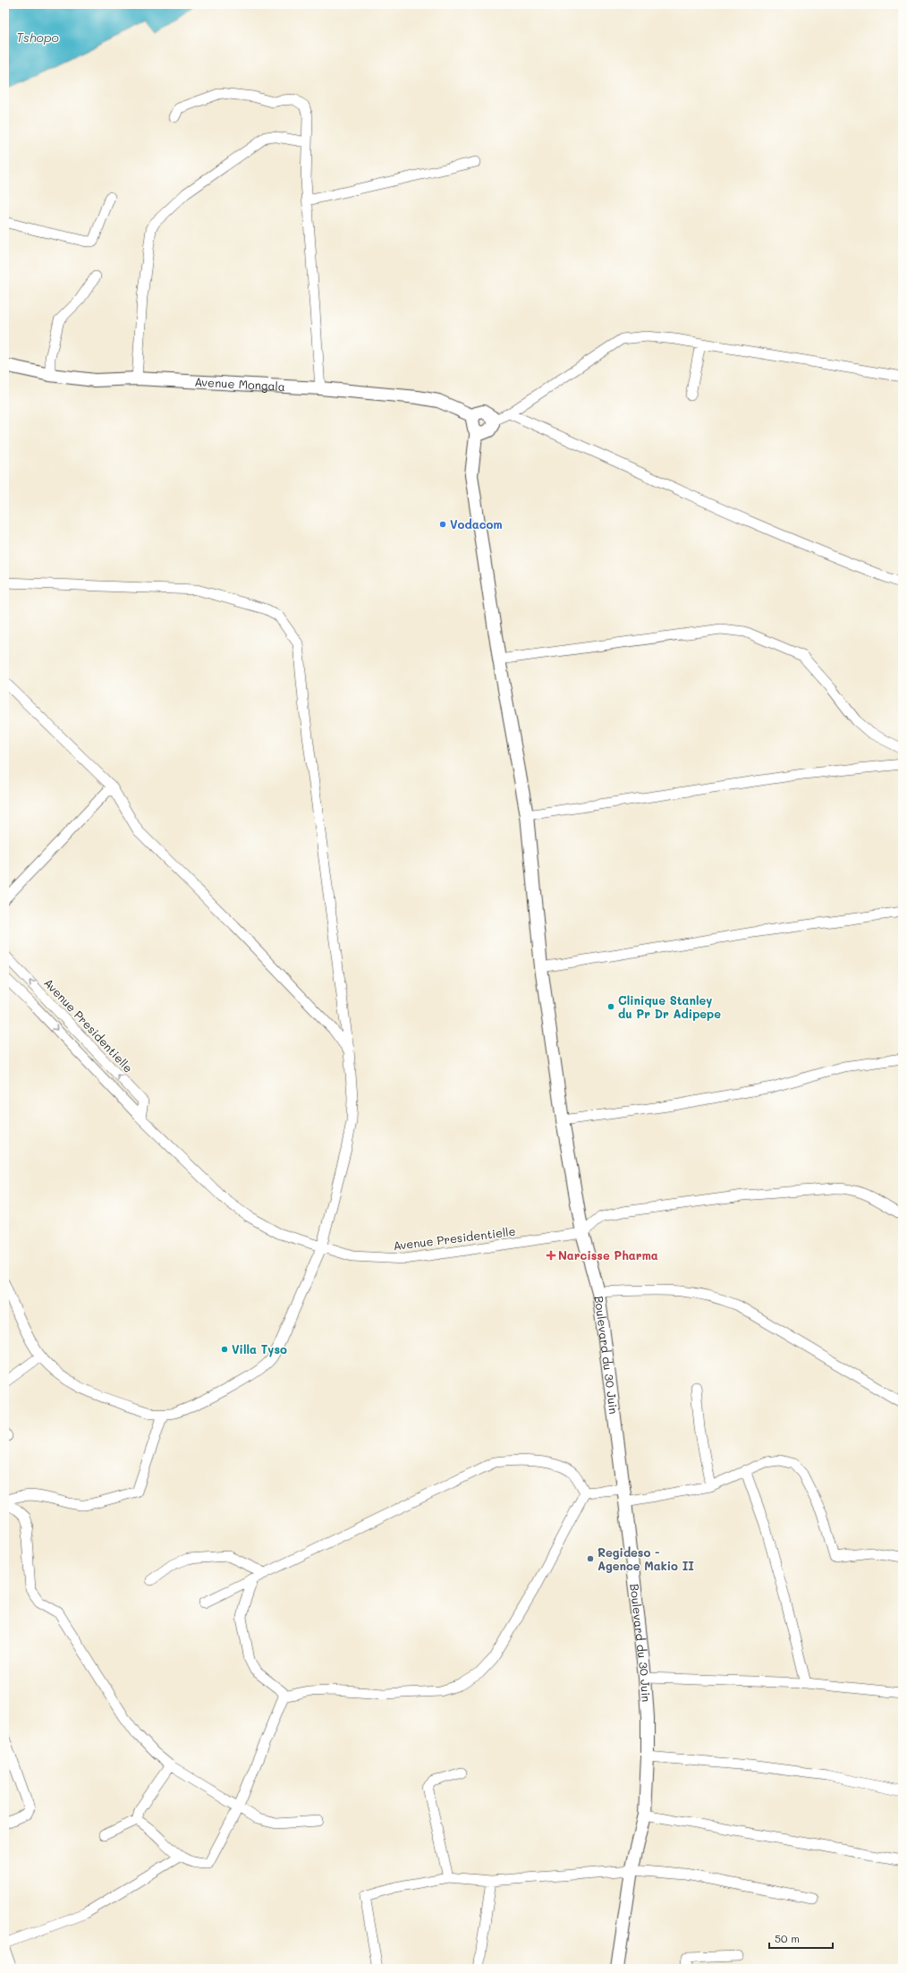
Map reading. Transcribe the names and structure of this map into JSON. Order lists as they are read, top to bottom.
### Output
{
  "streets": {
    "street": ["Avenue Mongala", "Avenue Presidentielle", "Boulevard du 30 Juin"]
  },
  "crossings": [
    ["Avenue Mongala", "Boulevard du 30 Juin"],
    ["Avenue Presidentielle", "Boulevard du 30 Juin"]
  ],
  "water": ["Tshopo"],
  "places": {
    "other": [
      "Vodacom",
      "Clinique Stanley du Pr Dr Adipepe",
      "Villa Tyso",
      "Regideso - Agence Makio II"
    ],
    "health": ["Narcisse Pharma"]
  },
  "scale_bar": "50 m"
}
